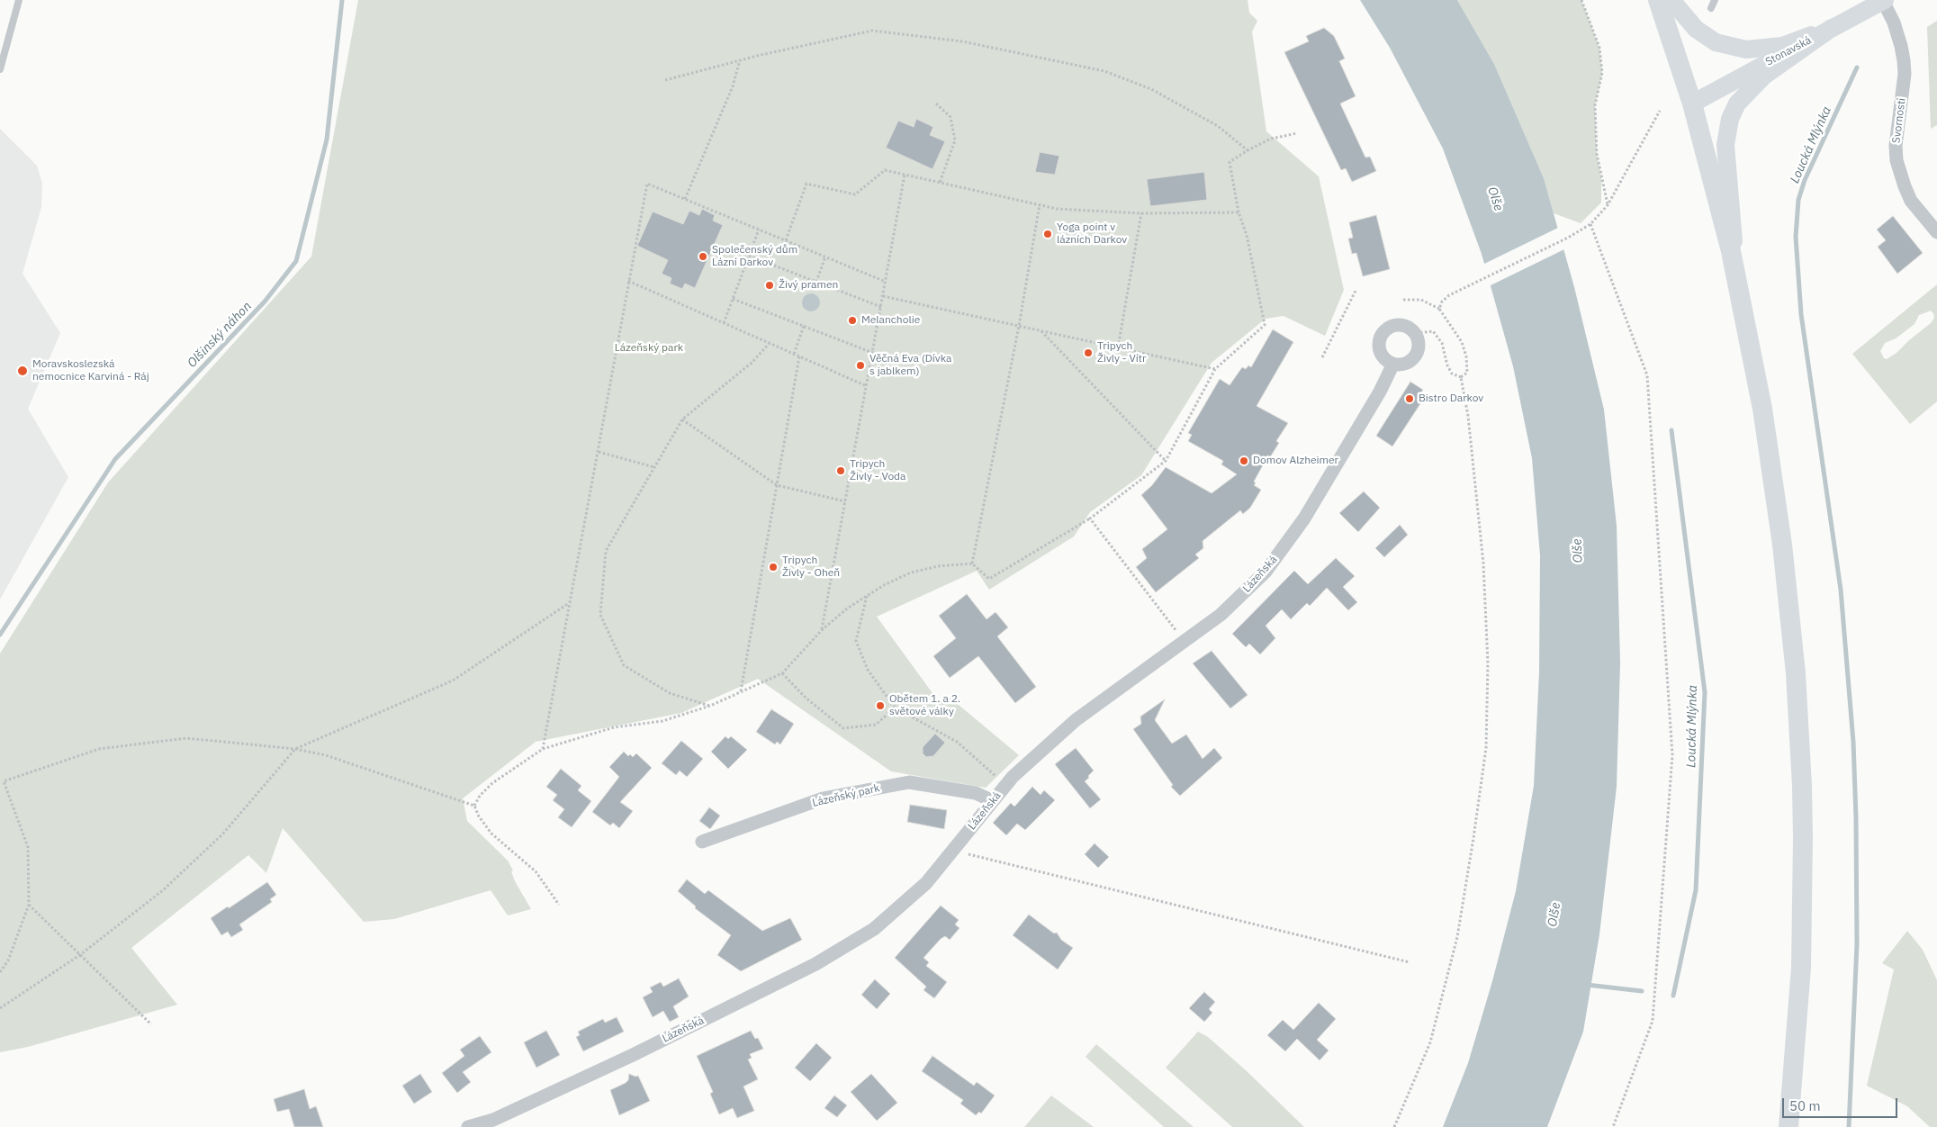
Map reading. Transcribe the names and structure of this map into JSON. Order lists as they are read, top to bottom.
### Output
{
  "streets": {
    "street": [
      "Stonavská",
      "Svornosti",
      "Lázeňská",
      "Lázeňský park"
    ]
  },
  "crossings": [
    ["Stonavská", "Svornosti"],
    ["Lázeňská", "Lázeňský park"]
  ],
  "water": ["Loucká Mlýnka", "Olše", "Olšinský náhon"],
  "parks": ["Lázeňský park"],
  "places": [
    "Yoga point v lázních Darkov",
    "Společenský dům Lázní Darkov",
    "Živý pramen",
    "Melancholie",
    "Tripych Živly - Vítr",
    "Věčná Eva (Dívka s jablkem)",
    "Moravskoslezská nemocnice Karviná - Ráj",
    "Bistro Darkov",
    "Domov Alzheimer",
    "Tripych Živly - Voda",
    "Tripych Živly - Oheň",
    "Obětem 1. a 2. světové války"
  ],
  "scale_bar": "50 m"
}
